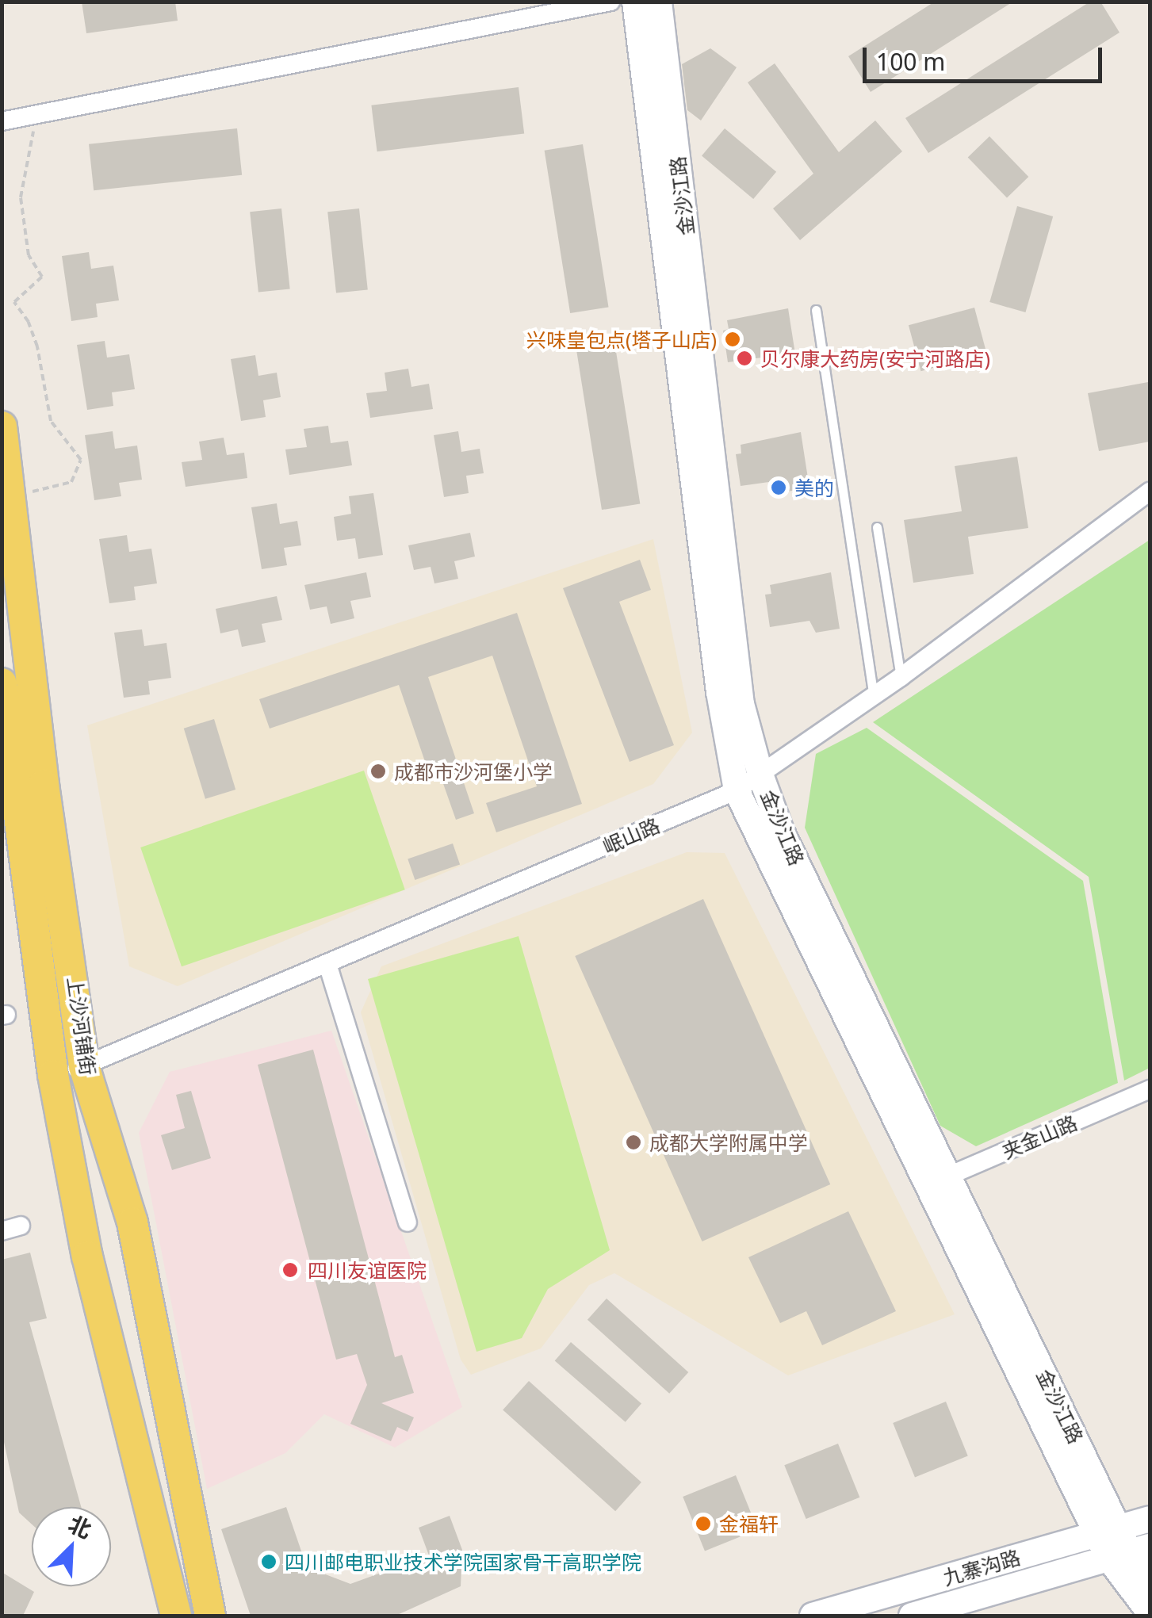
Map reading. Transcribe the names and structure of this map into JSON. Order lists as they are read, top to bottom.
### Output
{
  "streets": {
    "main road": ["上沙河铺街"],
    "street": [
      "金沙江路",
      "岷山路",
      "夹金山路",
      "九寨沟路"
    ]
  },
  "crossings": [
    ["金沙江路", "岷山路"],
    ["金沙江路", "夹金山路"],
    ["金沙江路", "九寨沟路"],
    ["岷山路", "上沙河铺街"]
  ],
  "places": [
    "兴味皇包点(塔子山店)",
    "贝尔康大药房(安宁河路店)",
    "美的",
    "成都市沙河堡小学",
    "成都大学附属中学",
    "四川友谊医院",
    "金福轩",
    "四川邮电职业技术学院国家骨干高职学院"
  ],
  "scale_bar": "100 m",
  "north": "top right"
}
